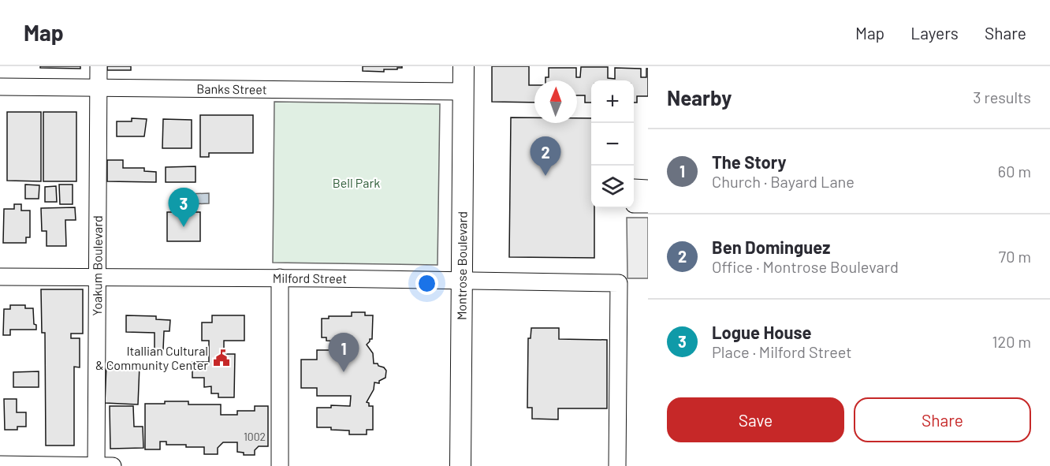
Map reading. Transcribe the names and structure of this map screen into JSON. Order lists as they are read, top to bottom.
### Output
{
  "streets": {
    "main road": ["Montrose Boulevard"],
    "street": ["Banks Street", "Yoakum Boulevard", "Milford Street"]
  },
  "crossings": [
    ["Banks Street", "Yoakum Boulevard"],
    ["Banks Street", "Montrose Boulevard"],
    ["Yoakum Boulevard", "Milford Street"],
    ["Montrose Boulevard", "Milford Street"]
  ],
  "parks": ["Bell Park"],
  "places": {
    "public building": ["Itallian Cultural & Community Center"]
  },
  "house_numbers": ["1002"],
  "north": "top",
  "page": {
    "header": "Map",
    "nav": ["Map", "Layers", "Share"],
    "heading": ["Nearby", "3 results"],
    "map_buttons": ["+", "−"],
    "list": [
      {
        "mark": "1",
        "name": "The Story",
        "note": "Church · Bayard Lane",
        "value": "60 m"
      },
      {
        "mark": "2",
        "name": "Ben Dominguez",
        "note": "Office · Montrose Boulevard",
        "value": "70 m"
      },
      {
        "mark": "3",
        "name": "Logue House",
        "note": "Place · Milford Street",
        "value": "120 m"
      }
    ],
    "pins": ["2", "3", "1"],
    "buttons": ["Save", "Share"]
  }
}
